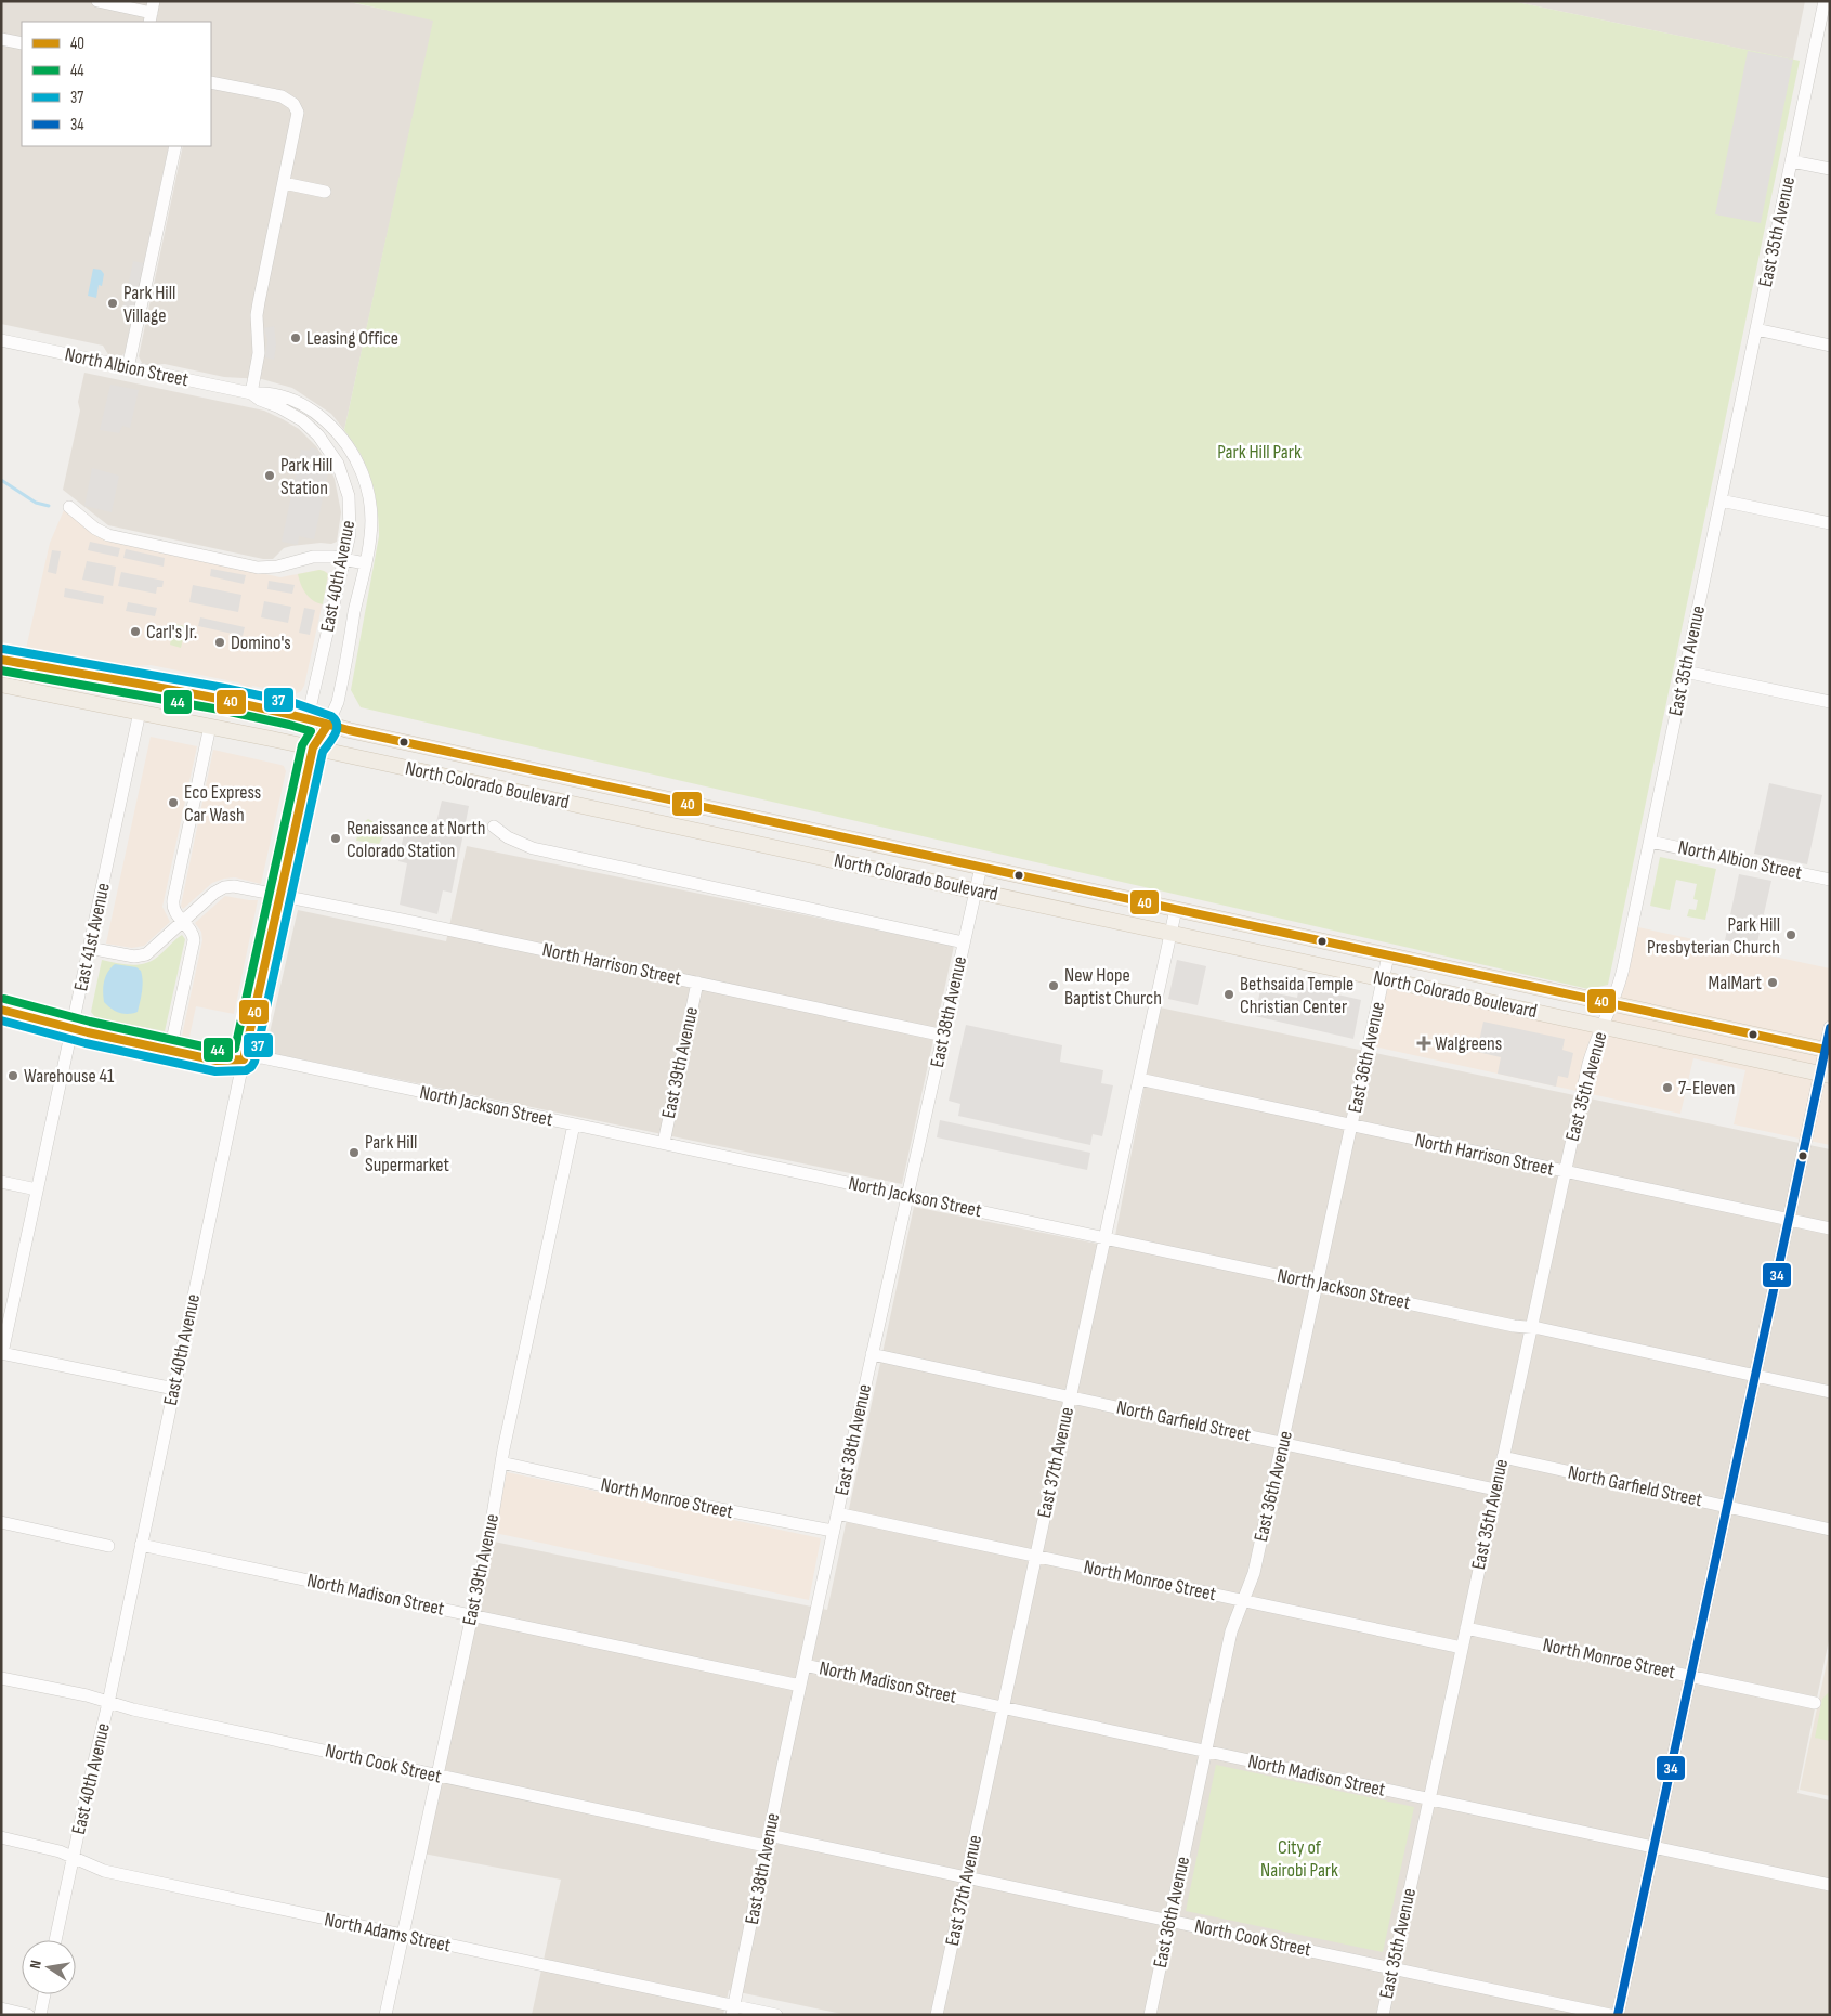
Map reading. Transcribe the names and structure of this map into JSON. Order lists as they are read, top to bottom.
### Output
{
  "streets": {
    "main road": ["North Colorado Boulevard"],
    "street": [
      "East 35th Avenue",
      "North Albion Street",
      "East 40th Avenue",
      "East 41st Avenue",
      "North Harrison Street",
      "East 38th Avenue",
      "East 36th Avenue",
      "East 39th Avenue",
      "North Jackson Street",
      "North Garfield Street",
      "East 37th Avenue",
      "North Monroe Street",
      "North Madison Street",
      "North Cook Street",
      "North Adams Street"
    ]
  },
  "crossings": [
    ["East 35th Avenue", "North Albion Street"],
    ["East 35th Avenue", "North Colorado Boulevard"],
    ["East 35th Avenue", "North Harrison Street"],
    ["East 35th Avenue", "North Jackson Street"],
    ["East 35th Avenue", "North Garfield Street"],
    ["East 35th Avenue", "North Monroe Street"],
    ["East 35th Avenue", "North Madison Street"],
    ["East 35th Avenue", "North Cook Street"],
    ["North Albion Street", "East 40th Avenue"],
    ["East 40th Avenue", "North Colorado Boulevard"],
    ["East 40th Avenue", "North Harrison Street"],
    ["East 40th Avenue", "North Jackson Street"],
    ["East 40th Avenue", "North Madison Street"],
    ["East 40th Avenue", "North Cook Street"],
    ["East 40th Avenue", "North Adams Street"],
    ["North Colorado Boulevard", "East 41st Avenue"],
    ["North Colorado Boulevard", "East 38th Avenue"],
    ["North Colorado Boulevard", "East 36th Avenue"],
    ["North Colorado Boulevard", "East 37th Avenue"],
    ["East 41st Avenue", "North Harrison Street"],
    ["East 41st Avenue", "North Jackson Street"],
    ["North Harrison Street", "East 38th Avenue"],
    ["North Harrison Street", "East 36th Avenue"],
    ["North Harrison Street", "East 39th Avenue"],
    ["North Harrison Street", "East 37th Avenue"],
    ["East 38th Avenue", "North Jackson Street"],
    ["East 38th Avenue", "North Garfield Street"],
    ["East 38th Avenue", "North Monroe Street"],
    ["East 38th Avenue", "North Madison Street"],
    ["East 38th Avenue", "North Cook Street"],
    ["East 38th Avenue", "North Adams Street"],
    ["East 36th Avenue", "North Jackson Street"],
    ["East 36th Avenue", "North Garfield Street"],
    ["East 36th Avenue", "North Monroe Street"],
    ["East 36th Avenue", "North Madison Street"],
    ["East 36th Avenue", "North Cook Street"],
    ["East 39th Avenue", "North Jackson Street"],
    ["East 39th Avenue", "North Monroe Street"],
    ["East 39th Avenue", "North Madison Street"],
    ["East 39th Avenue", "North Cook Street"],
    ["East 39th Avenue", "North Adams Street"],
    ["North Jackson Street", "East 37th Avenue"],
    ["North Garfield Street", "East 37th Avenue"],
    ["East 37th Avenue", "North Monroe Street"],
    ["East 37th Avenue", "North Madison Street"],
    ["East 37th Avenue", "North Cook Street"]
  ],
  "parks": ["Park Hill Park", "City of Nairobi Park"],
  "places": {
    "other": [
      "Park Hill Village",
      "Leasing Office",
      "Park Hill Station",
      "Carl's Jr.",
      "Domino's",
      "Eco Express Car Wash",
      "Renaissance at North Colorado Station",
      "Park Hill Presbyterian Church",
      "MalMart",
      "New Hope Baptist Church",
      "Bethsaida Temple Christian Center",
      "Warehouse 41",
      "7-Eleven",
      "Park Hill Supermarket"
    ],
    "health": ["Walgreens"]
  },
  "lines": [
    "transit line 37",
    "transit line 40",
    "transit line 44",
    "transit line 34"
  ],
  "legend": [
    "40",
    "44",
    "37",
    "34"
  ],
  "north": "left"
}
